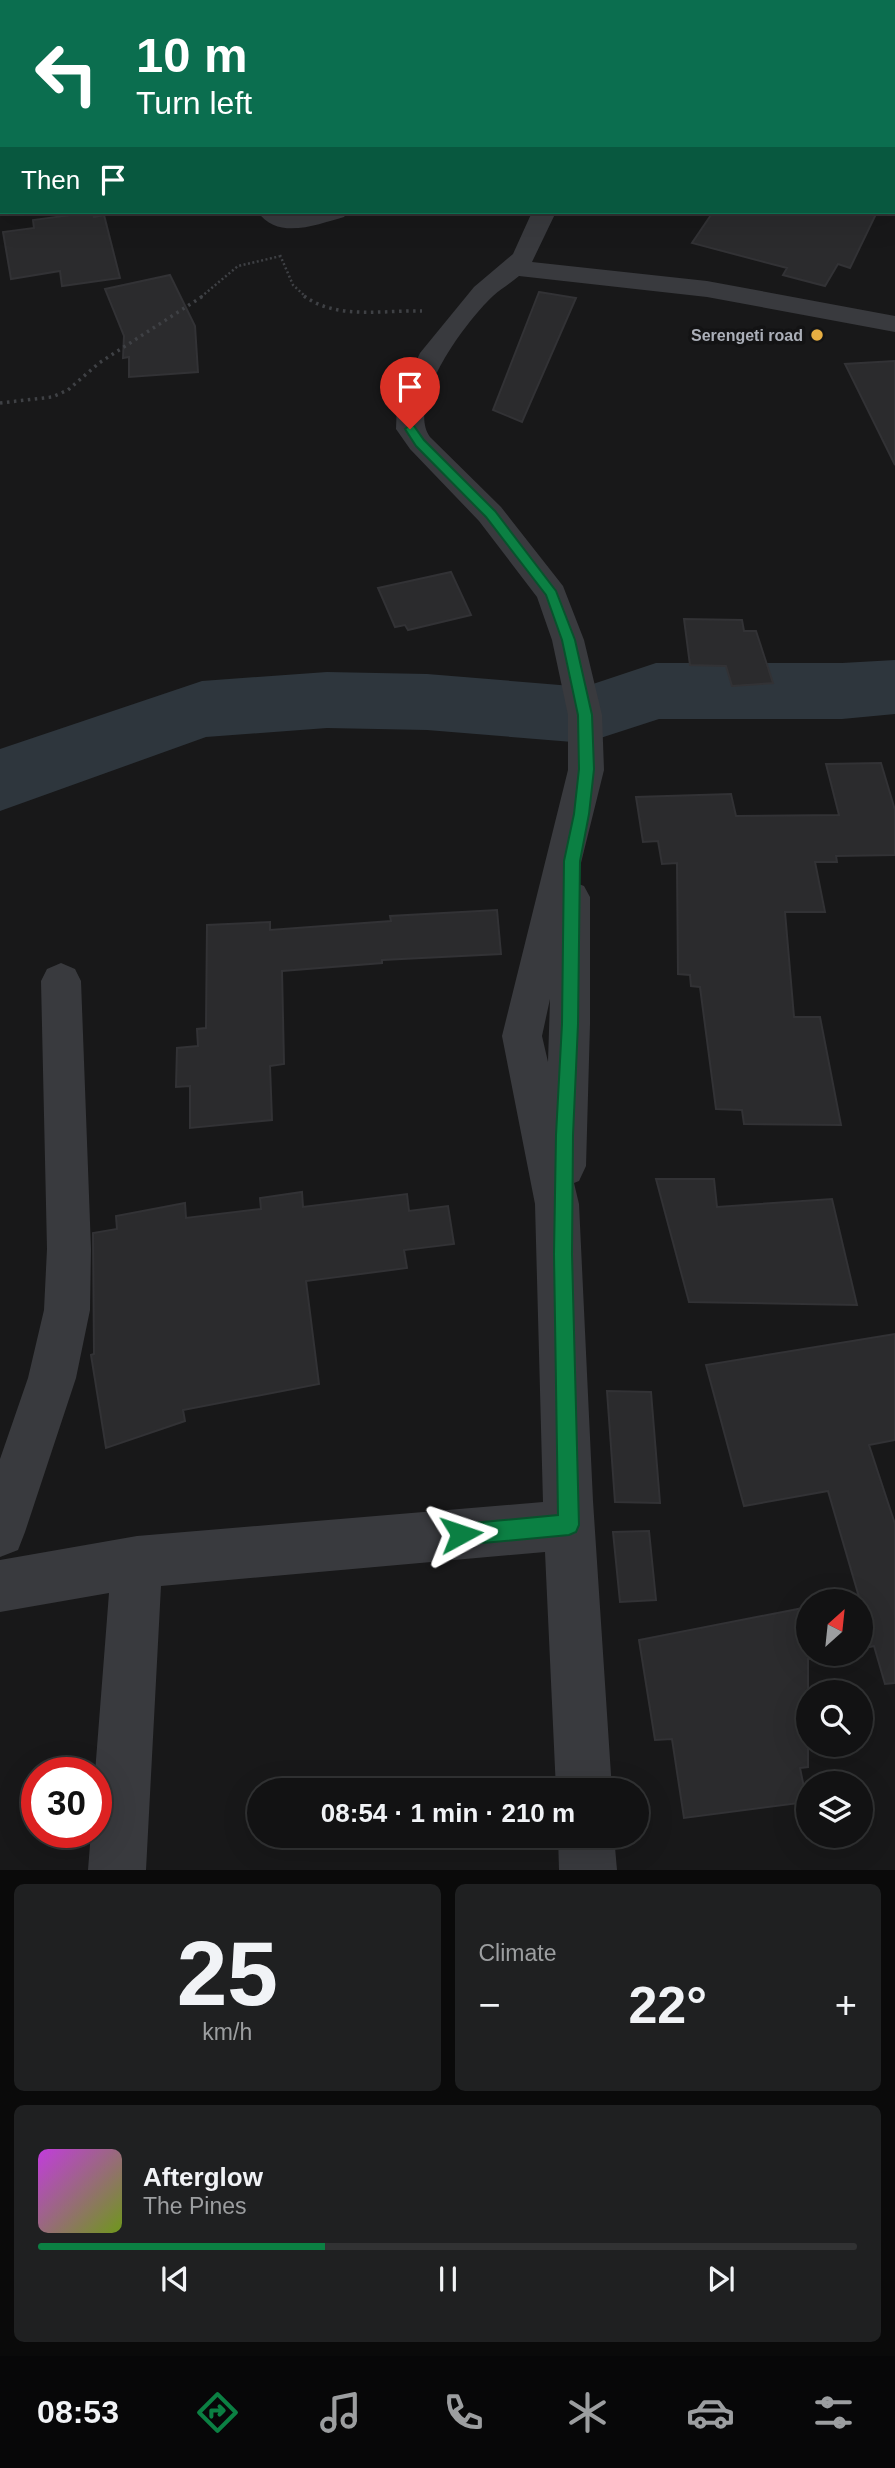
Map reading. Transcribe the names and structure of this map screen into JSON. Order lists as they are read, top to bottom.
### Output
{
  "places": ["Serengeti road"],
  "north": "top right",
  "page": {
    "turn": ["10 m", "Turn left"],
    "then": "Then",
    "limit": "30",
    "trip": "08:54 · 1 min · 210 m",
    "tile": [
      ["25", "km/h"],
      "Climate"
    ],
    "heat": ["−", "22°", "+"],
    "song": ["Afterglow", "The Pines"],
    "tabs": "08:53"
  }
}
